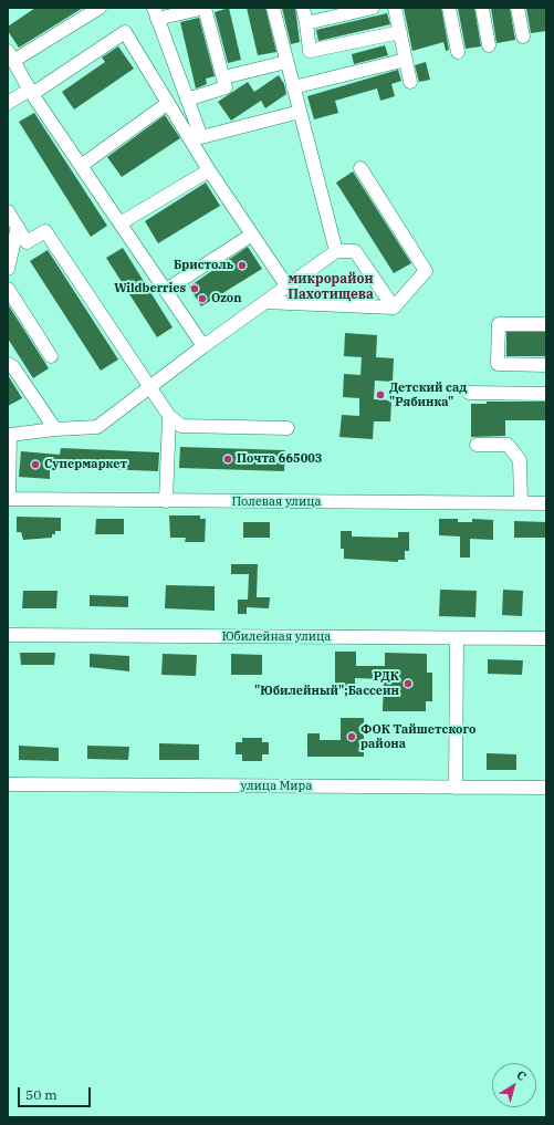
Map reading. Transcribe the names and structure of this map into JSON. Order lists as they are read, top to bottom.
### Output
{
  "streets": {
    "street": ["Полевая улица", "Юбилейная улица", "улица Мира"]
  },
  "districts": ["микрорайон Пахотищева"],
  "places": [
    "Бристоль",
    "Wildberries",
    "Ozon",
    "Детский сад \"Рябинка\"",
    "Почта 665003",
    "Супермаркет",
    "РДК \"Юбилейный\";Бассеин",
    "ФОК Тайшетского района"
  ],
  "scale_bar": "50 m",
  "north": "top right"
}
